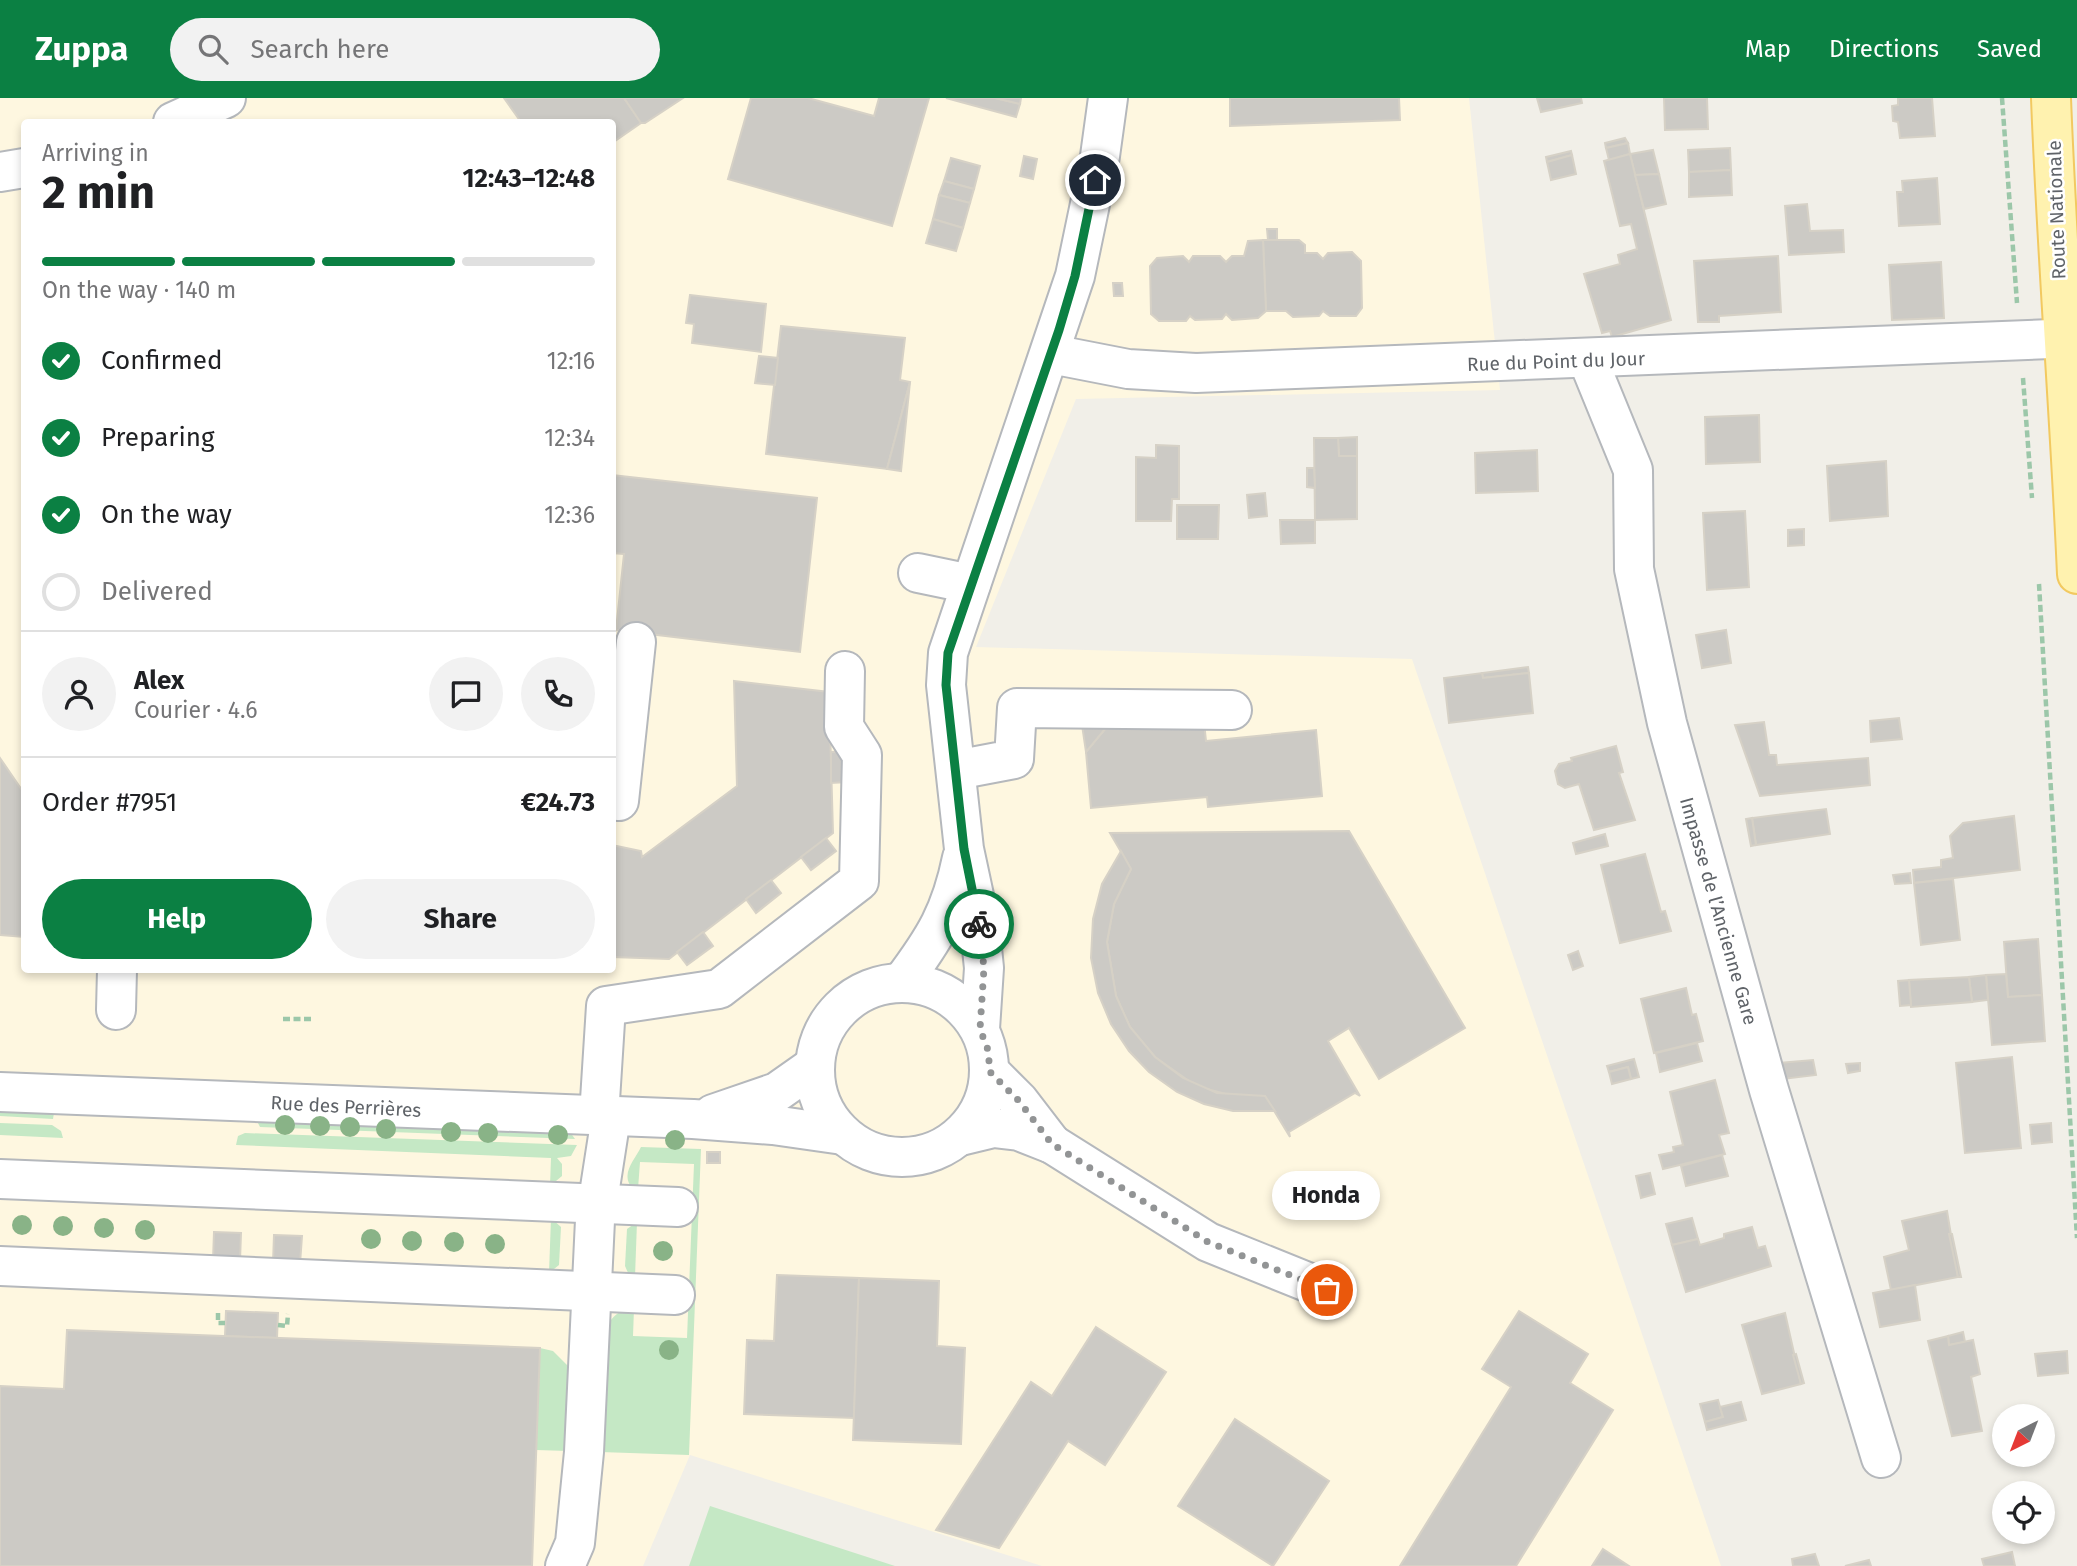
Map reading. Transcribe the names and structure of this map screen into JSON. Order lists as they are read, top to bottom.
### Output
{
  "streets": {
    "main road": ["Route Nationale"],
    "street": ["Rue du Point du Jour", "Impasse de l’Ancienne Gare", "Rue des Perrières"]
  },
  "crossings": [
    ["Route Nationale", "Rue du Point du Jour"],
    ["Rue du Point du Jour", "Impasse de l’Ancienne Gare"]
  ],
  "places": ["Honda"],
  "north": "bottom left",
  "page": {
    "header": "Zuppa",
    "search": "Search here",
    "nav": ["Map", "Directions", "Saved"],
    "heading": ["2 min", "Arriving in", "12:43–12:48"],
    "panel": [
      "Alex",
      "Courier · 4.6",
      "Order #7951",
      "€24.73"
    ],
    "bar": "On the way · 140 m",
    "list": [
      ["Confirmed", "12:16"],
      ["Preparing", "12:34"],
      ["On the way", "12:36"],
      "Delivered"
    ],
    "buttons": ["Help", "Share"],
    "bubble": "Honda"
  }
}
